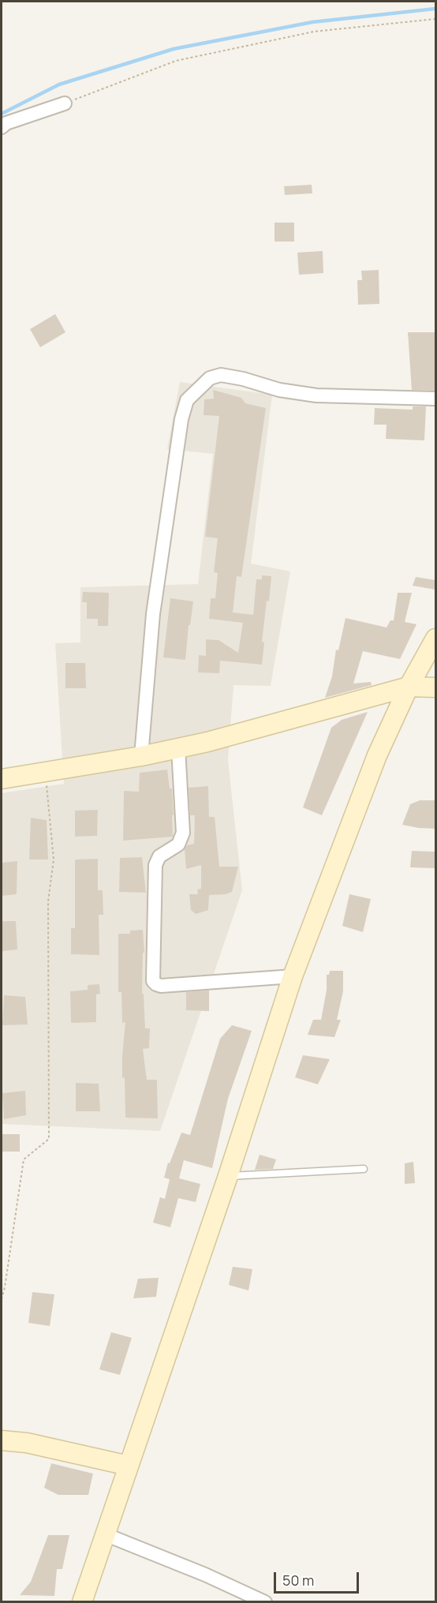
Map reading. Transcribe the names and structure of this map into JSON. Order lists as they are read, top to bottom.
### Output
{
  "scale_bar": "50 m"
}
